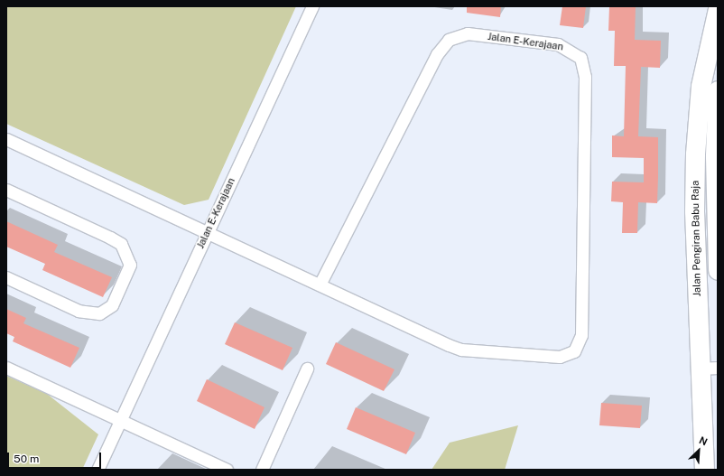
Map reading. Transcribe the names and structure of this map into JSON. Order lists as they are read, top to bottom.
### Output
{
  "streets": {
    "main road": ["Jalan Pengiran Babu Raja"],
    "street": ["Jalan E-Kerajaan"]
  },
  "scale_bar": "50 m",
  "north": "top right"
}
